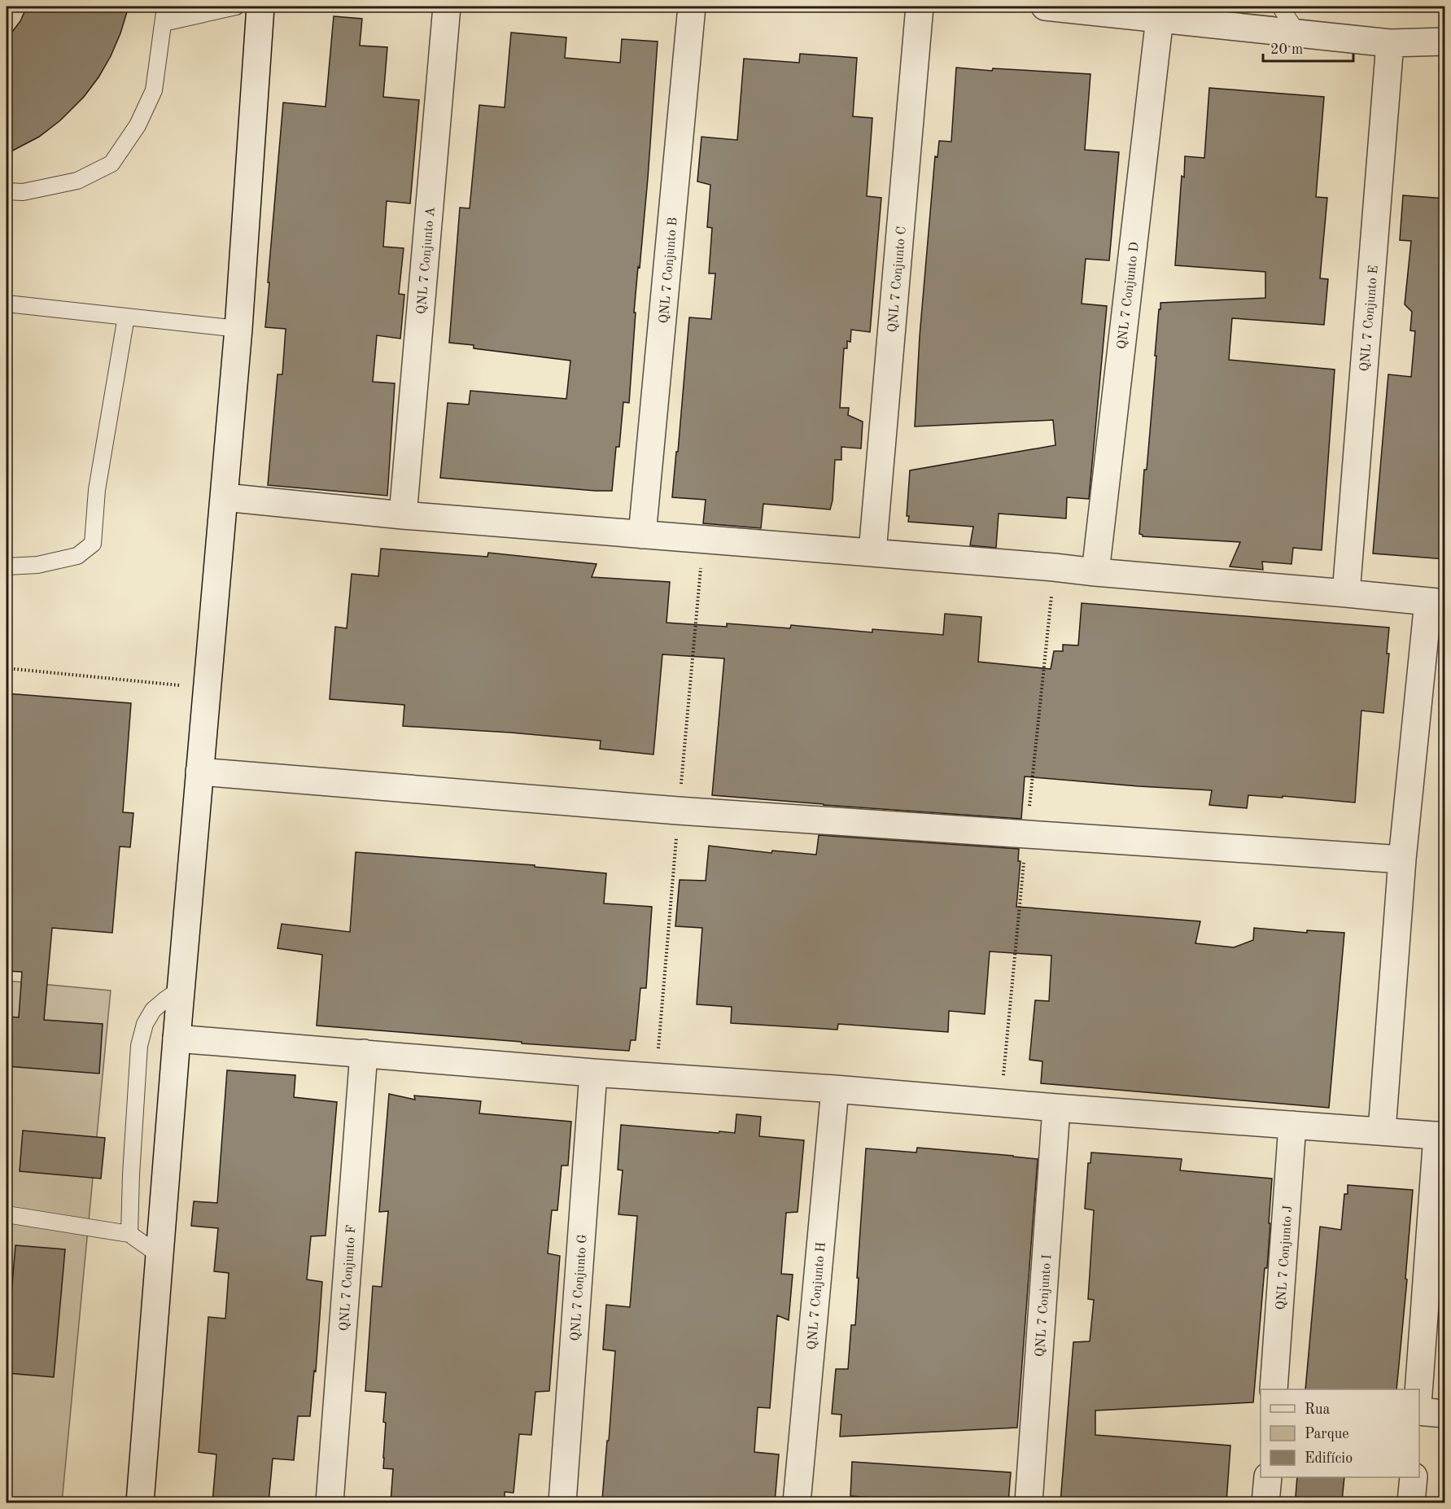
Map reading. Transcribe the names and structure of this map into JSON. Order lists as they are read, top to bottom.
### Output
{
  "streets": {
    "street": [
      "QNL 7 Conjunto A",
      "QNL 7 Conjunto B",
      "QNL 7 Conjunto C",
      "QNL 7 Conjunto D",
      "QNL 7 Conjunto E",
      "QNL 7 Conjunto J",
      "QNL 7 Conjunto F",
      "QNL 7 Conjunto G",
      "QNL 7 Conjunto H",
      "QNL 7 Conjunto I"
    ]
  },
  "legend": ["Rua", "Parque", "Edifício"],
  "scale_bar": "20 m"
}
